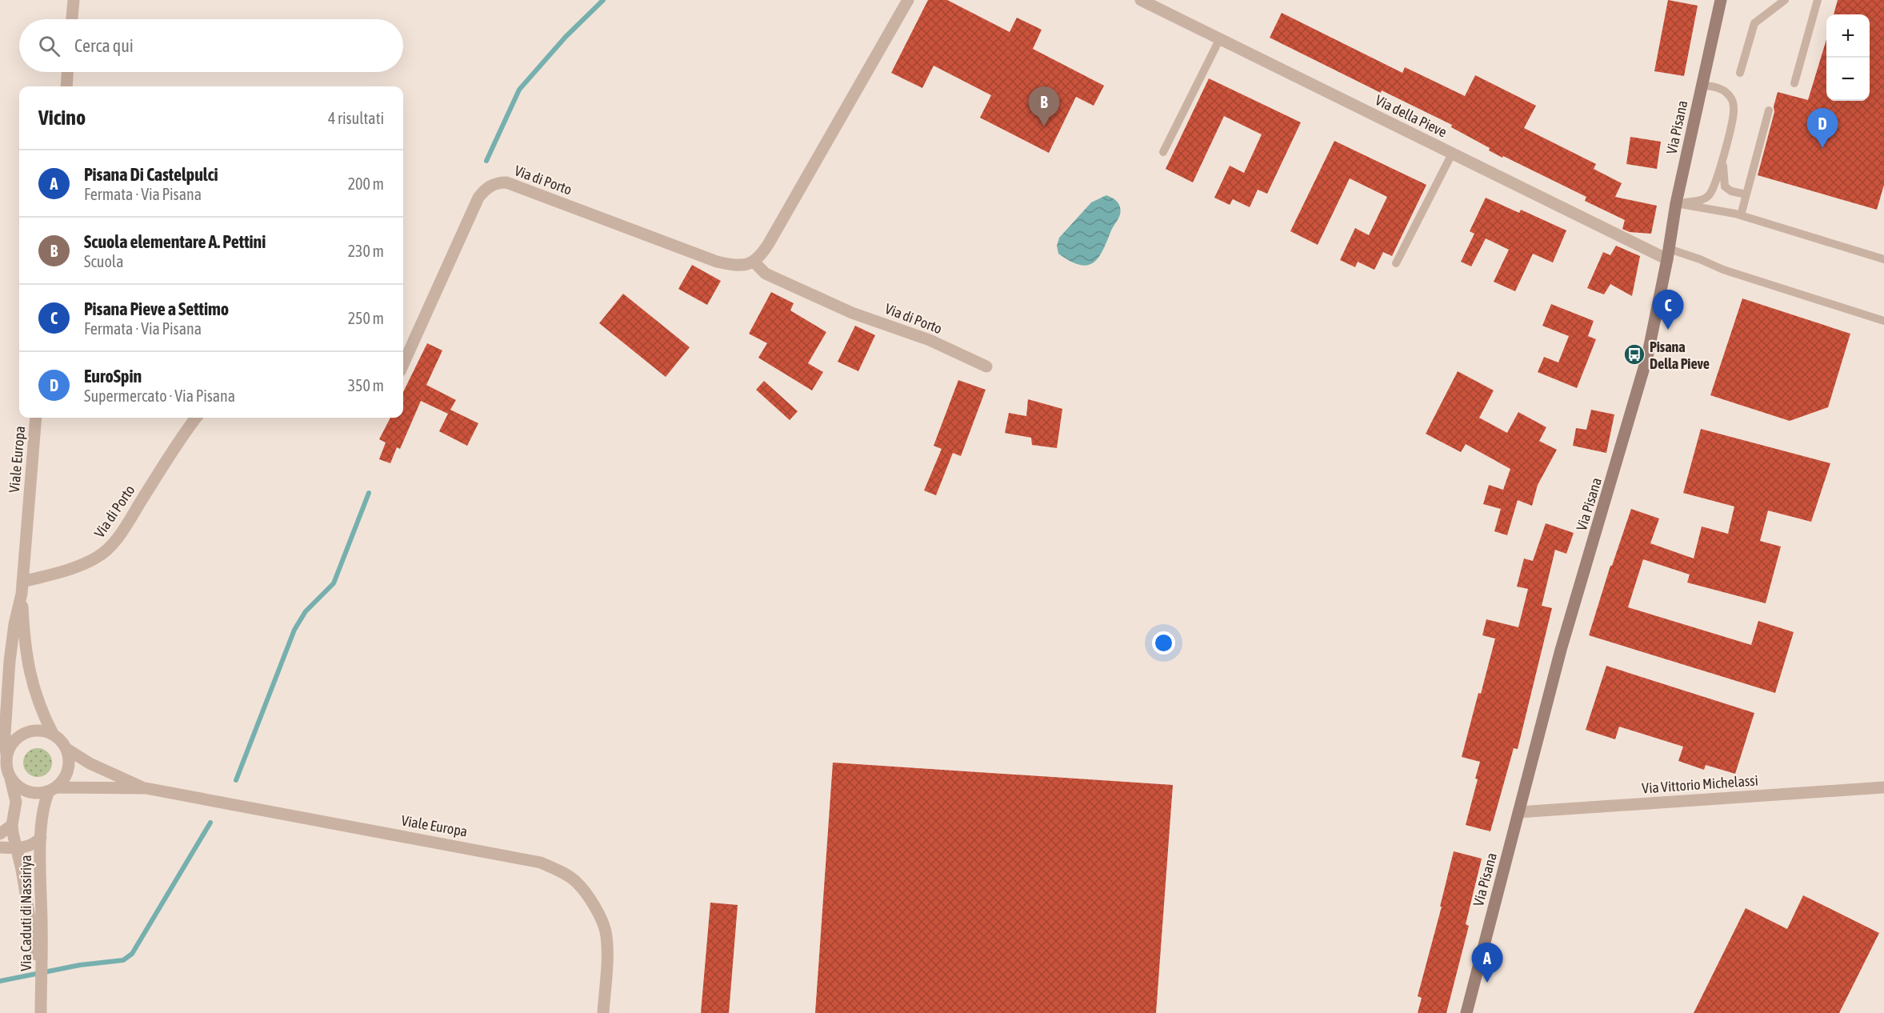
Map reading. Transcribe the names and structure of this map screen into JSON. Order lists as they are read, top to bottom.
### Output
{
  "streets": {
    "main road": ["Via Pisana"],
    "street": [
      "Via della Pieve",
      "Via di Porto",
      "Viale Europa",
      "Via Vittorio Michelassi",
      "Via Caduti di Nassiriya"
    ]
  },
  "crossings": [
    ["Via della Pieve", "Via Pisana"],
    ["Via Pisana", "Via Vittorio Michelassi"],
    ["Via di Porto", "Viale Europa"]
  ],
  "places": {
    "bus stop": ["Pisana Della Pieve"]
  },
  "page": {
    "map_buttons": ["+", "−"],
    "search": "Cerca qui",
    "pins": [
      "B",
      "D",
      "C",
      "A"
    ],
    "heading": ["Vicino", "4 risultati"],
    "list": [
      {
        "mark": "A",
        "name": "Pisana Di Castelpulci",
        "note": "Fermata · Via Pisana",
        "value": "200 m"
      },
      {
        "mark": "B",
        "name": "Scuola elementare A. Pettini",
        "note": "Scuola",
        "value": "230 m"
      },
      {
        "mark": "C",
        "name": "Pisana Pieve a Settimo",
        "note": "Fermata · Via Pisana",
        "value": "250 m"
      },
      {
        "mark": "D",
        "name": "EuroSpin",
        "note": "Supermercato · Via Pisana",
        "value": "350 m"
      }
    ]
  }
}
